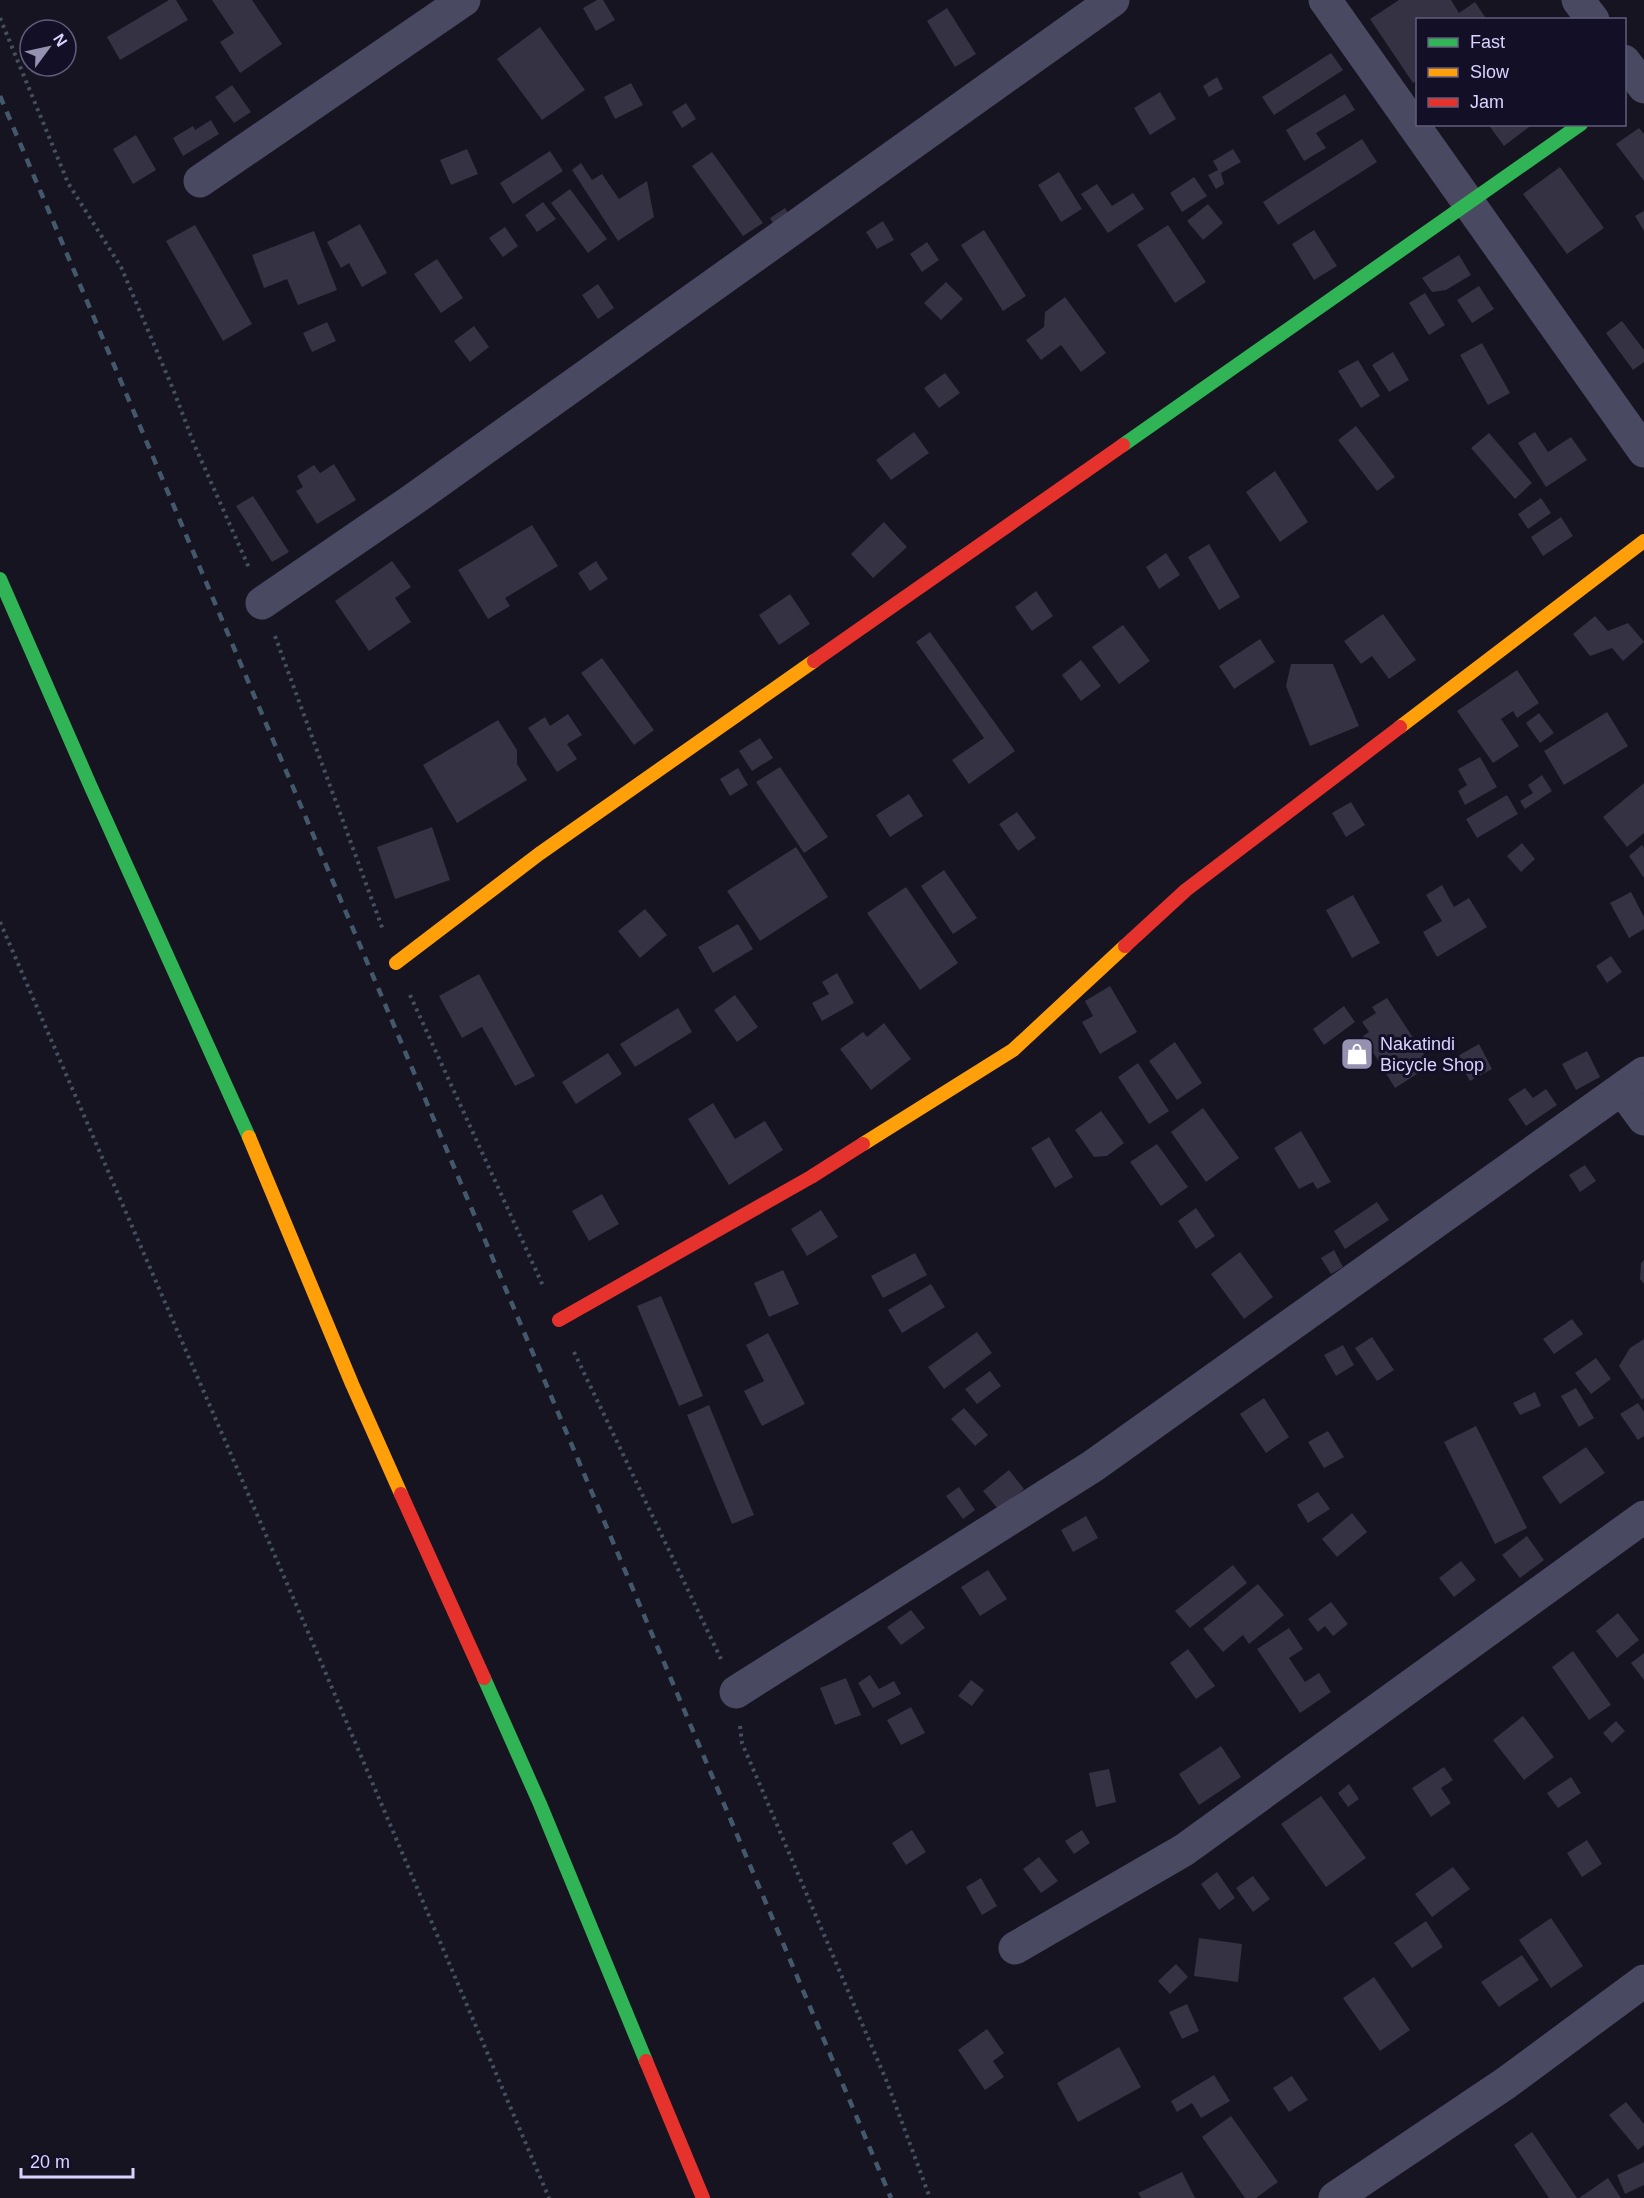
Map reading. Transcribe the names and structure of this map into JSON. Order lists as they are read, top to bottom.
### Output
{
  "places": {
    "shop": ["Nakatindi Bicycle Shop"]
  },
  "legend": ["Fast", "Slow", "Jam"],
  "scale_bar": "20 m",
  "north": "top right"
}
